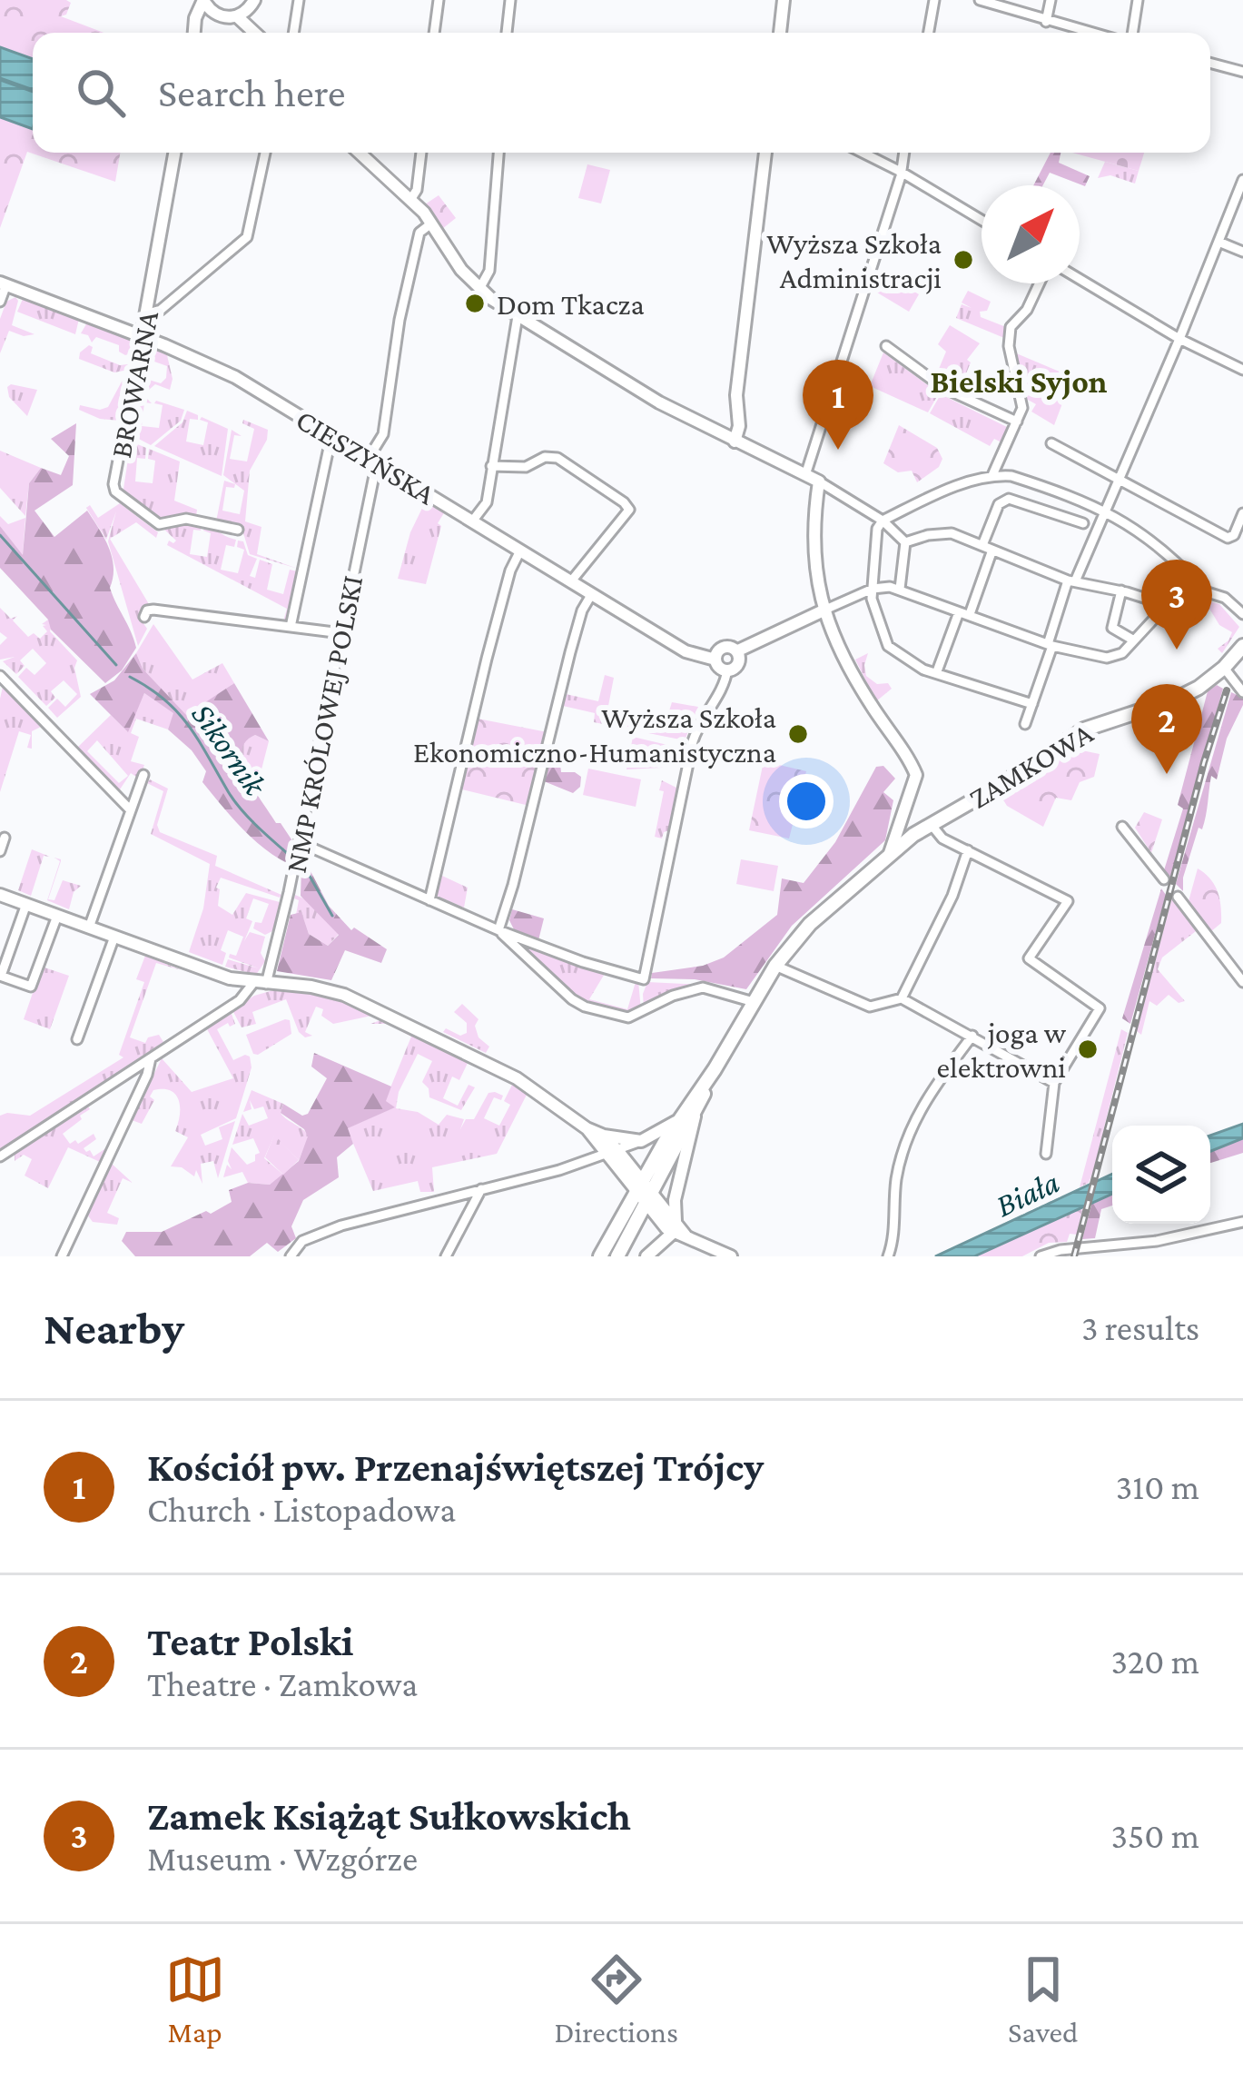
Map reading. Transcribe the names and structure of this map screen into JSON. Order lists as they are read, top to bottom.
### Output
{
  "streets": {
    "main road": ["ZAMKOWA"],
    "street": ["BROWARNA", "CIESZYŃSKA", "NMP KRÓLOWEJ POLSKI"]
  },
  "crossings": [
    ["BROWARNA", "CIESZYŃSKA"],
    ["CIESZYŃSKA", "NMP KRÓLOWEJ POLSKI"]
  ],
  "districts": ["Bielski Syjon"],
  "water": ["Sikornik", "Biała"],
  "places": [
    "Wyższa Szkoła Administracji",
    "Dom Tkacza",
    "Wyższa Szkoła Ekonomiczno-Humanistyczna",
    "joga w elektrowni"
  ],
  "north": "top right",
  "page": {
    "search": "Search here",
    "pins": ["1", "3", "2"],
    "heading": ["Nearby", "3 results"],
    "list": [
      {
        "mark": "1",
        "name": "Kościół pw. Przenajświętszej Trójcy",
        "note": "Church · Listopadowa",
        "value": "310 m"
      },
      {
        "mark": "2",
        "name": "Teatr Polski",
        "note": "Theatre · Zamkowa",
        "value": "320 m"
      },
      {
        "mark": "3",
        "name": "Zamek Książąt Sułkowskich",
        "note": "Museum · Wzgórze",
        "value": "350 m"
      }
    ],
    "nav": ["Map", "Directions", "Saved"]
  }
}
